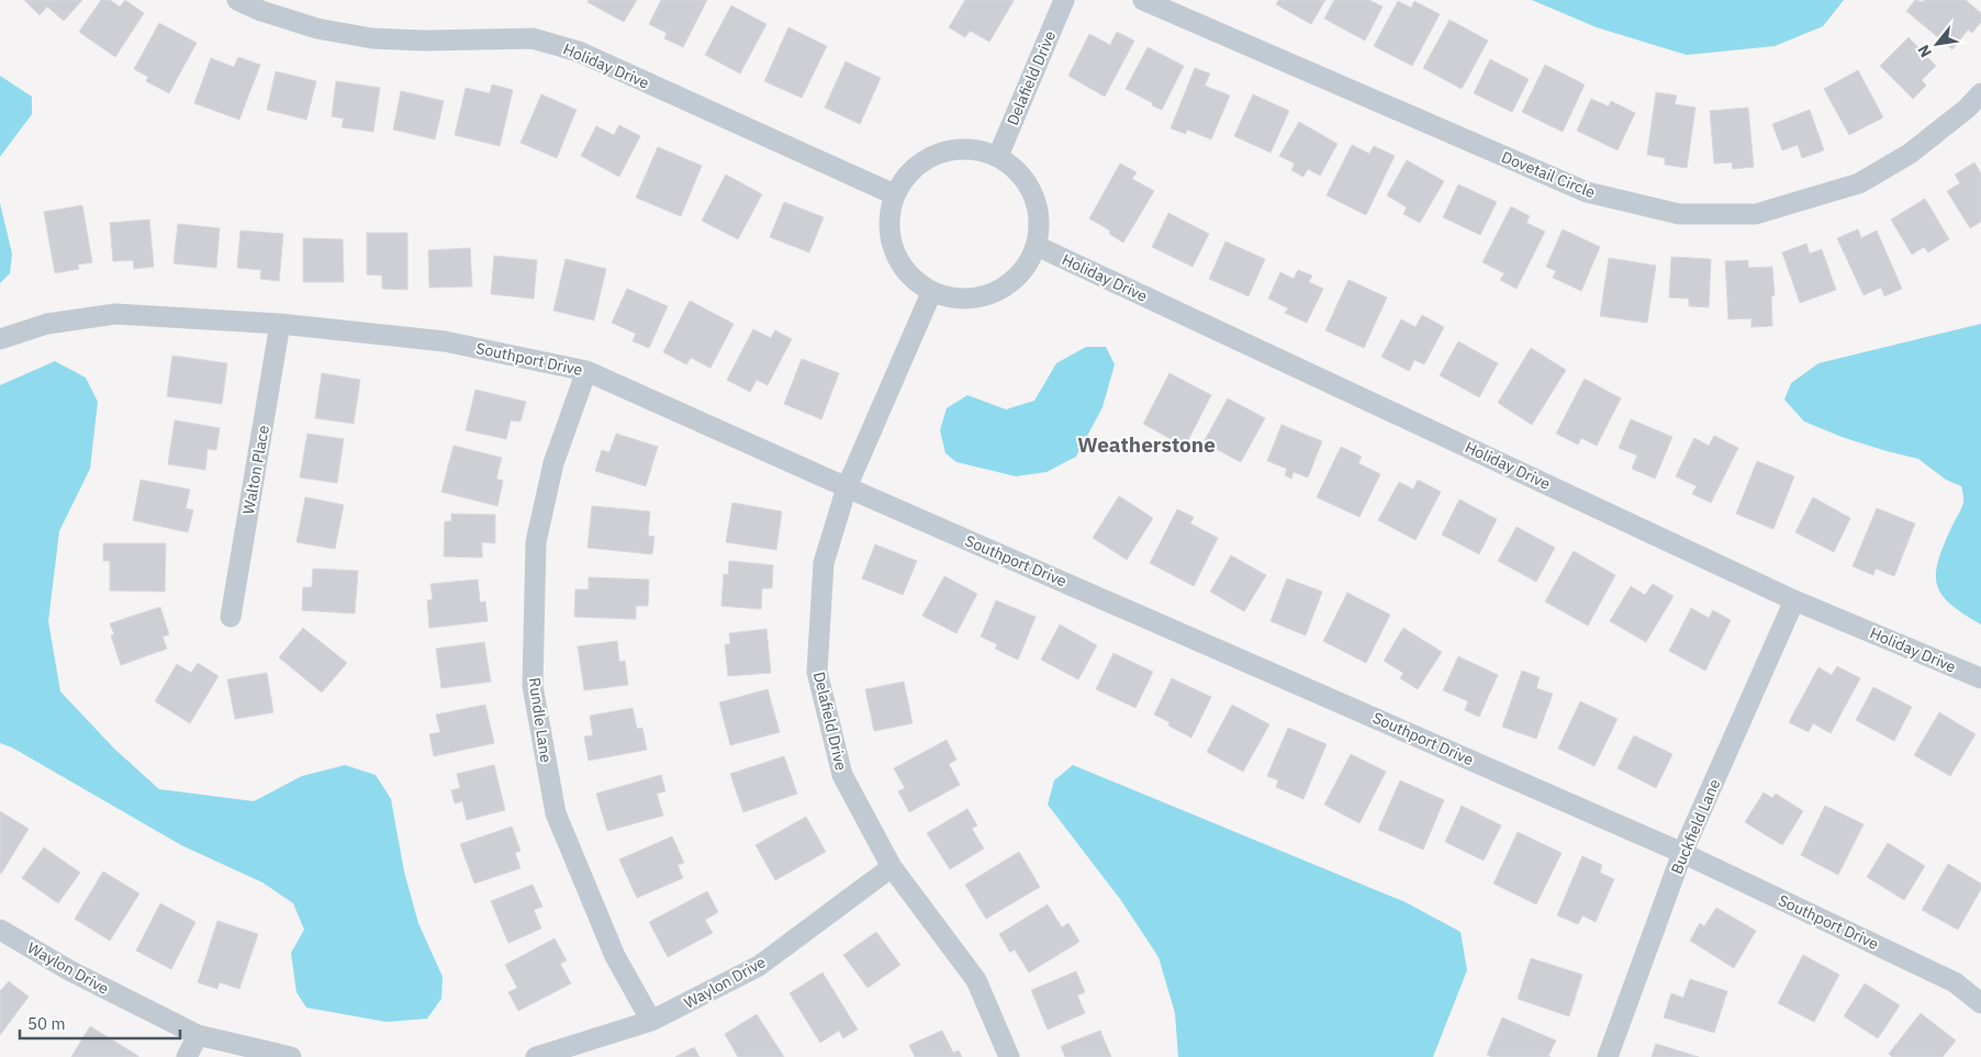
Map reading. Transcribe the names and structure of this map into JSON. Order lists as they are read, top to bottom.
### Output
{
  "streets": {
    "street": [
      "Holiday Drive",
      "Delafield Drive",
      "Dovetail Circle",
      "Southport Drive",
      "Walton Place",
      "Rundle Lane",
      "Buckfield Lane",
      "Waylon Drive"
    ]
  },
  "crossings": [
    ["Holiday Drive", "Delafield Drive"],
    ["Holiday Drive", "Buckfield Lane"],
    ["Delafield Drive", "Southport Drive"],
    ["Delafield Drive", "Waylon Drive"],
    ["Southport Drive", "Walton Place"],
    ["Southport Drive", "Rundle Lane"],
    ["Southport Drive", "Buckfield Lane"],
    ["Rundle Lane", "Waylon Drive"]
  ],
  "districts": ["Weatherstone"],
  "scale_bar": "50 m",
  "north": "bottom left"
}
